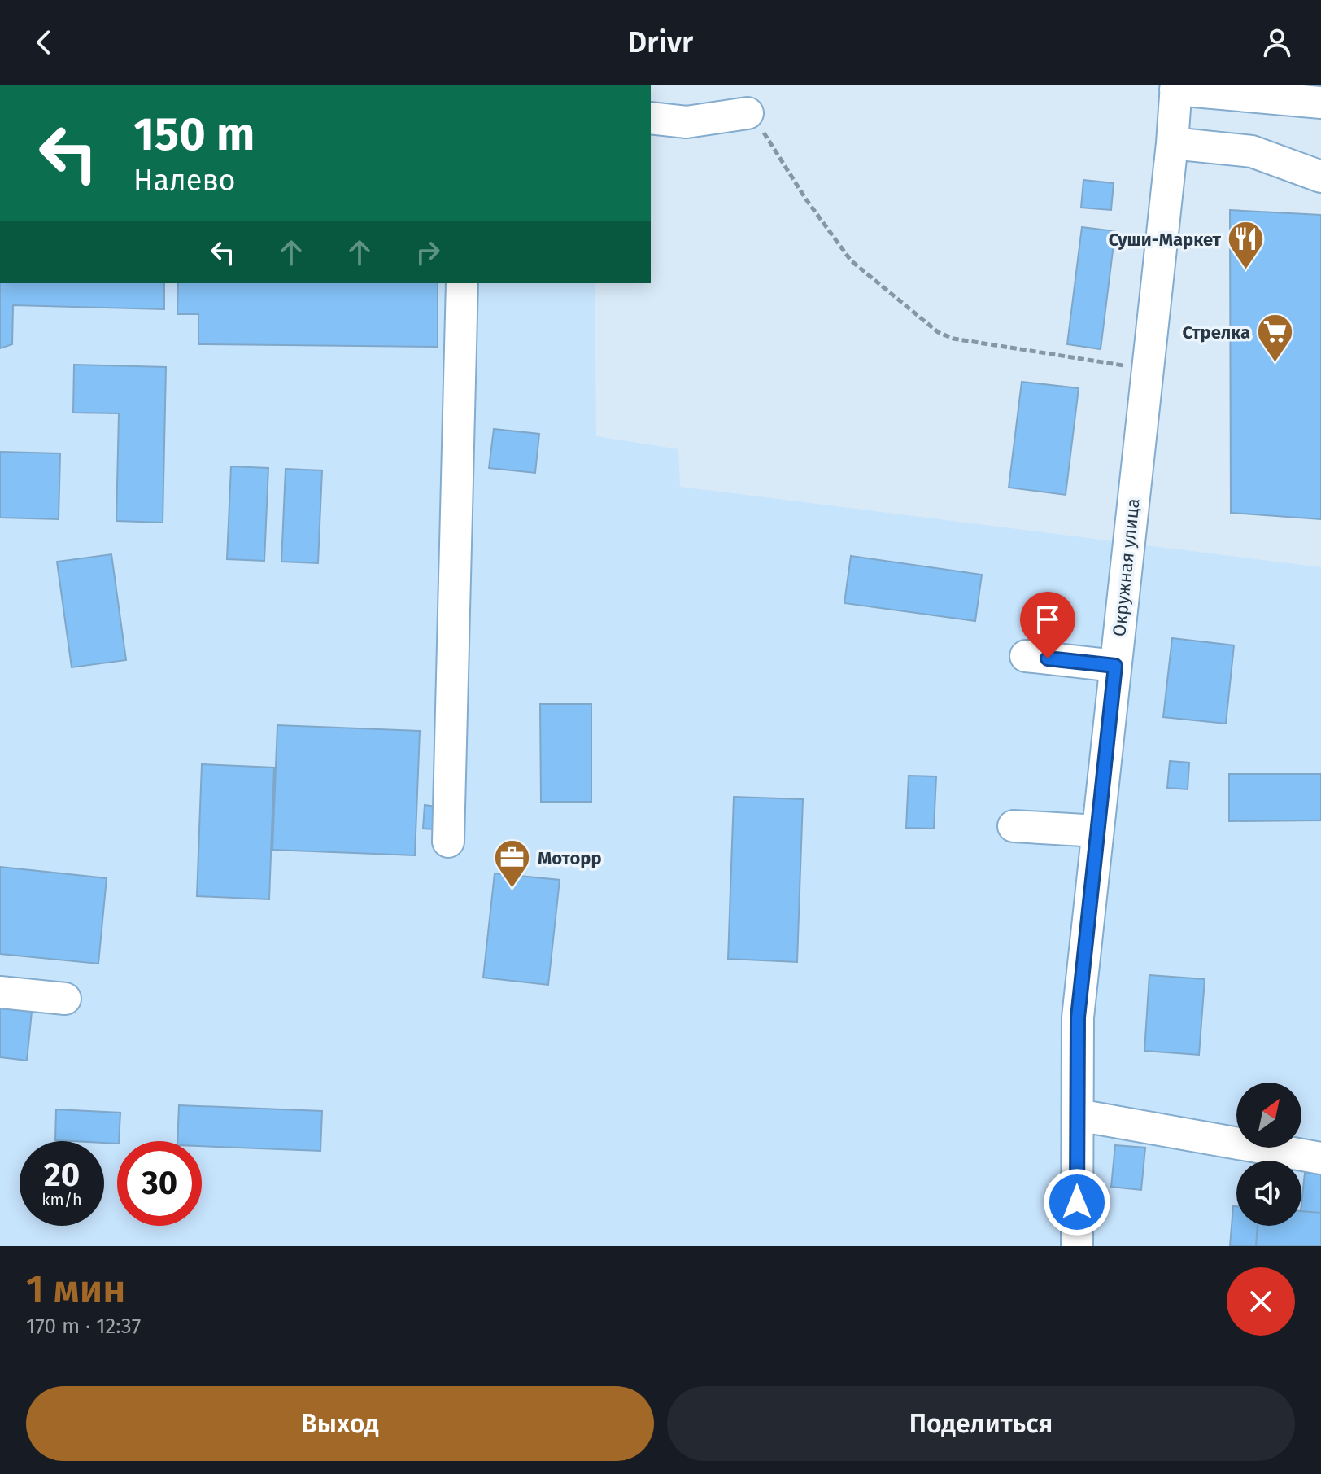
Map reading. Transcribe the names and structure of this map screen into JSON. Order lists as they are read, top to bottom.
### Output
{
  "streets": {
    "street": ["Окружная улица"]
  },
  "places": {
    "restaurant": ["Суши-Маркет"],
    "supermarket": ["Стрелка"],
    "office": ["Моторр"]
  },
  "north": "top right",
  "page": {
    "header": "Drivr",
    "turn": ["150 m", "Налево"],
    "speed": "20 km/h",
    "limit": "30",
    "heading": ["1 мин", "170 m · 12:37"],
    "buttons": ["Выход", "Поделиться"]
  }
}
